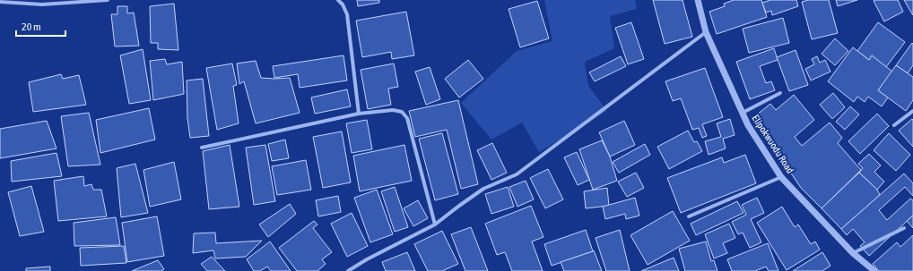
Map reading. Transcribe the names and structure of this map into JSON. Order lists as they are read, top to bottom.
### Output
{
  "streets": {
    "street": ["Elipokwuodu Road"]
  },
  "scale_bar": "20 m"
}
